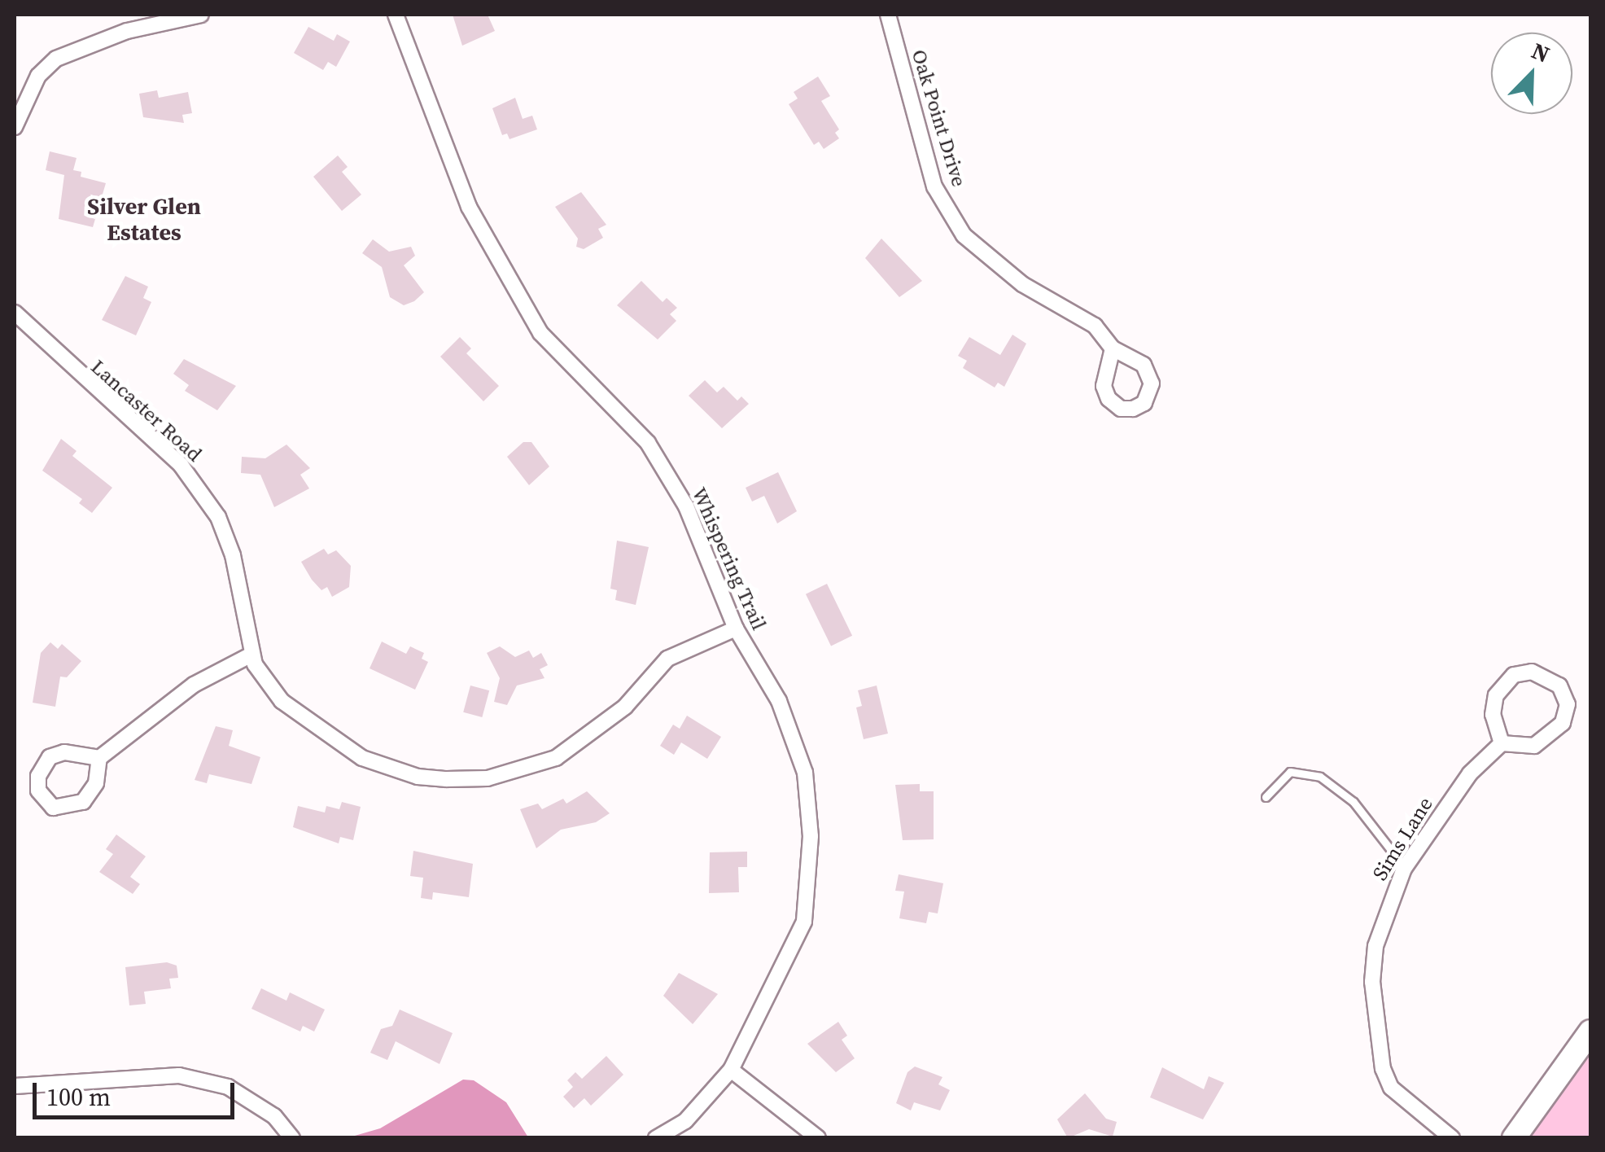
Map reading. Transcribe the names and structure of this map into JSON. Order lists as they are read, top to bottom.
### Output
{
  "streets": {
    "street": [
      "Oak Point Drive",
      "Lancaster Road",
      "Whispering Trail",
      "Sims Lane"
    ]
  },
  "crossings": [
    ["Lancaster Road", "Whispering Trail"]
  ],
  "districts": ["Silver Glen Estates"],
  "scale_bar": "100 m",
  "north": "top right"
}
